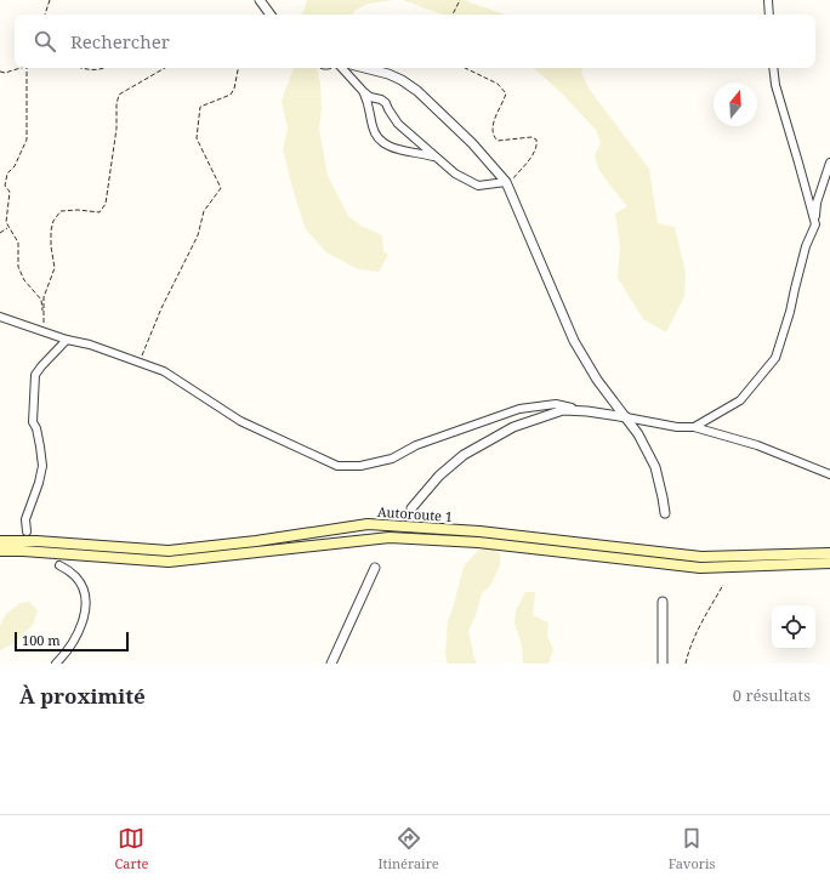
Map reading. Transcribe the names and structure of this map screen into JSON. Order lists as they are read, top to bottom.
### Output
{
  "streets": {
    "main road": ["Autoroute 1"]
  },
  "scale_bar": "100 m",
  "north": "top",
  "page": {
    "search": "Rechercher",
    "scale": "100 m",
    "heading": ["À proximité", "0 résultats"],
    "nav": ["Carte", "Itinéraire", "Favoris"]
  }
}
